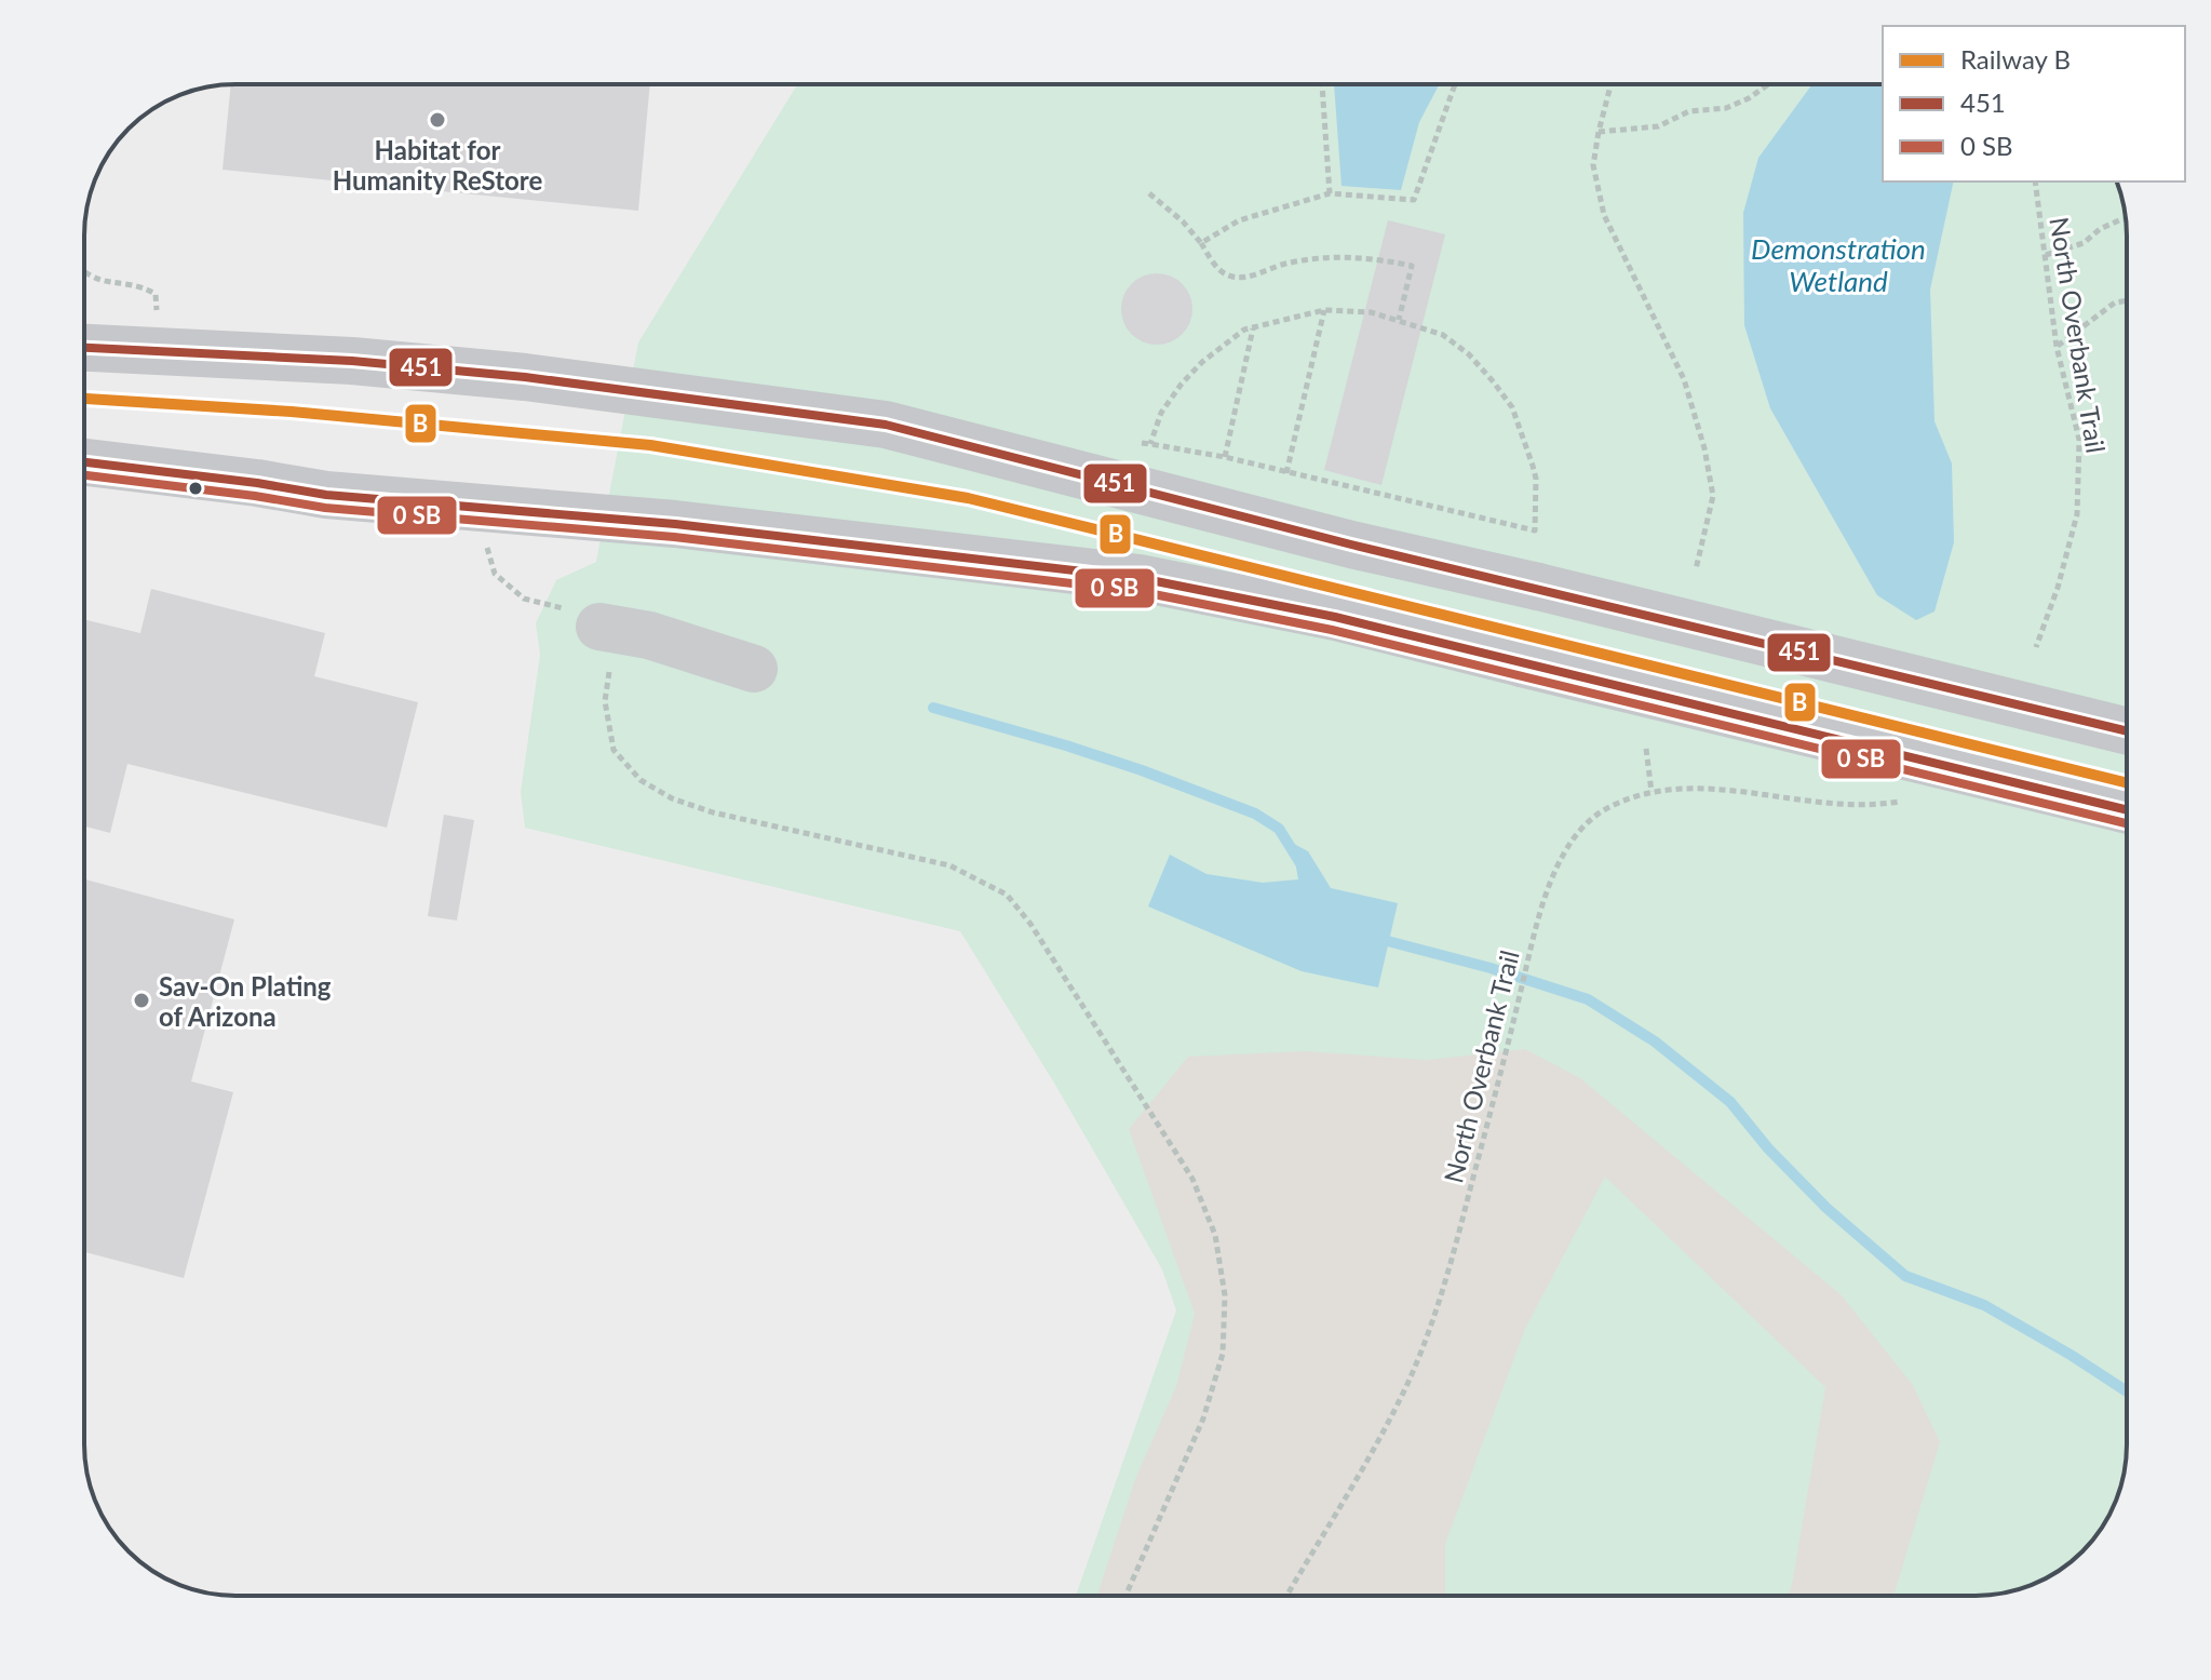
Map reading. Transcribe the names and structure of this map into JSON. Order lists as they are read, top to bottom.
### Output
{
  "streets": {
    "path": ["North Overbank Trail"]
  },
  "water": ["Demonstration Wetland"],
  "places": ["Habitat for Humanity ReStore", "Sav-On Plating of Arizona"],
  "lines": ["transit line 451", "rail line B"],
  "legend": ["Railway B", "451", "0 SB"]
}
